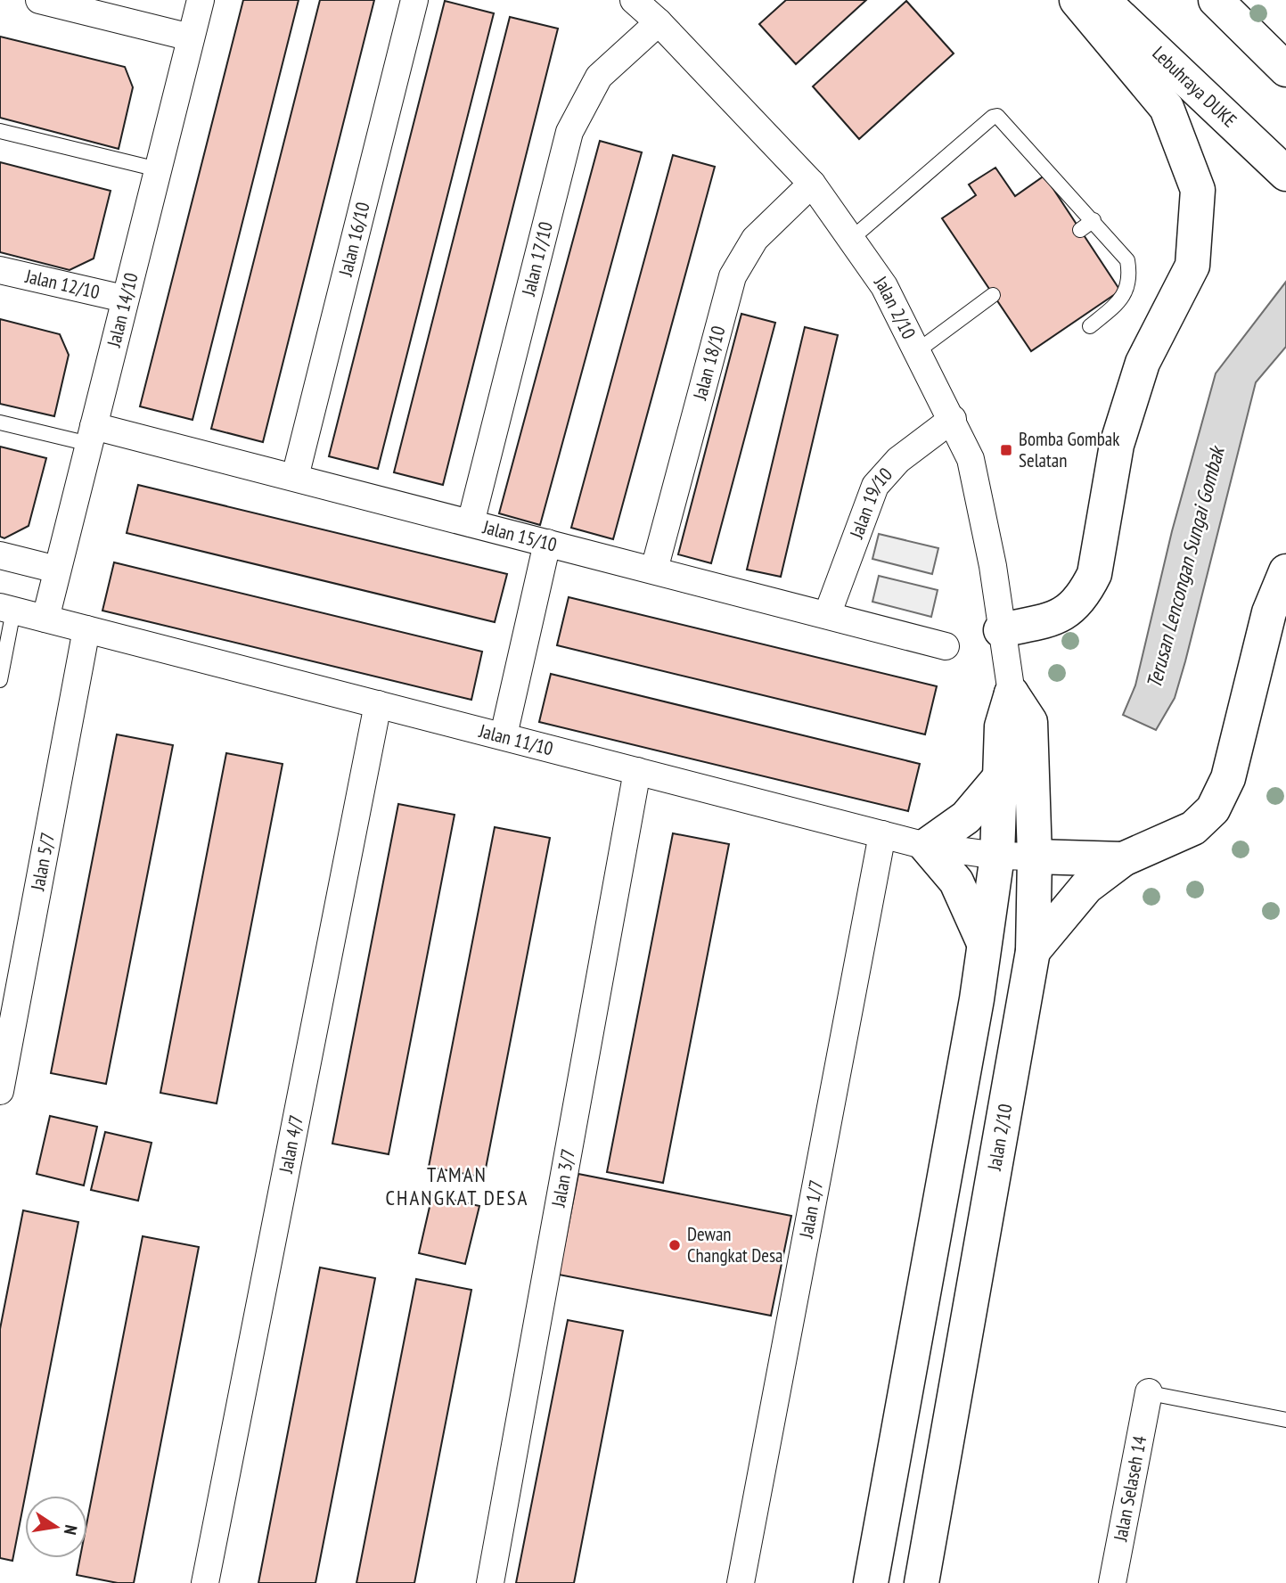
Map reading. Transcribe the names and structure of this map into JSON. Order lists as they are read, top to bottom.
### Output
{
  "streets": {
    "main road": ["Lebuhraya DUKE", "Jalan 2/10"],
    "street": [
      "Jalan 16/10",
      "Jalan 17/10",
      "Jalan 12/10",
      "Jalan 14/10",
      "Jalan 18/10",
      "Jalan 19/10",
      "Jalan 15/10",
      "Jalan 11/10",
      "Jalan 5/7",
      "Jalan 4/7",
      "Jalan 3/7",
      "Jalan 1/7",
      "Jalan Selaseh 14"
    ]
  },
  "crossings": [
    ["Jalan 16/10", "Jalan 15/10"],
    ["Jalan 17/10", "Jalan 2/10"],
    ["Jalan 17/10", "Jalan 15/10"],
    ["Jalan 12/10", "Jalan 14/10"],
    ["Jalan 14/10", "Jalan 15/10"],
    ["Jalan 14/10", "Jalan 11/10"],
    ["Jalan 2/10", "Jalan 18/10"],
    ["Jalan 2/10", "Jalan 19/10"],
    ["Jalan 2/10", "Jalan 11/10"],
    ["Jalan 18/10", "Jalan 15/10"],
    ["Jalan 19/10", "Jalan 15/10"],
    ["Jalan 11/10", "Jalan 5/7"],
    ["Jalan 11/10", "Jalan 4/7"],
    ["Jalan 11/10", "Jalan 3/7"],
    ["Jalan 11/10", "Jalan 1/7"]
  ],
  "districts": ["TAMAN CHANGKAT DESA"],
  "water": ["Terusan Lencongan Sungai Gombak"],
  "places": {
    "transit": ["Bomba Gombak Selatan"],
    "other": ["Dewan Changkat Desa"]
  },
  "north": "right"
}
